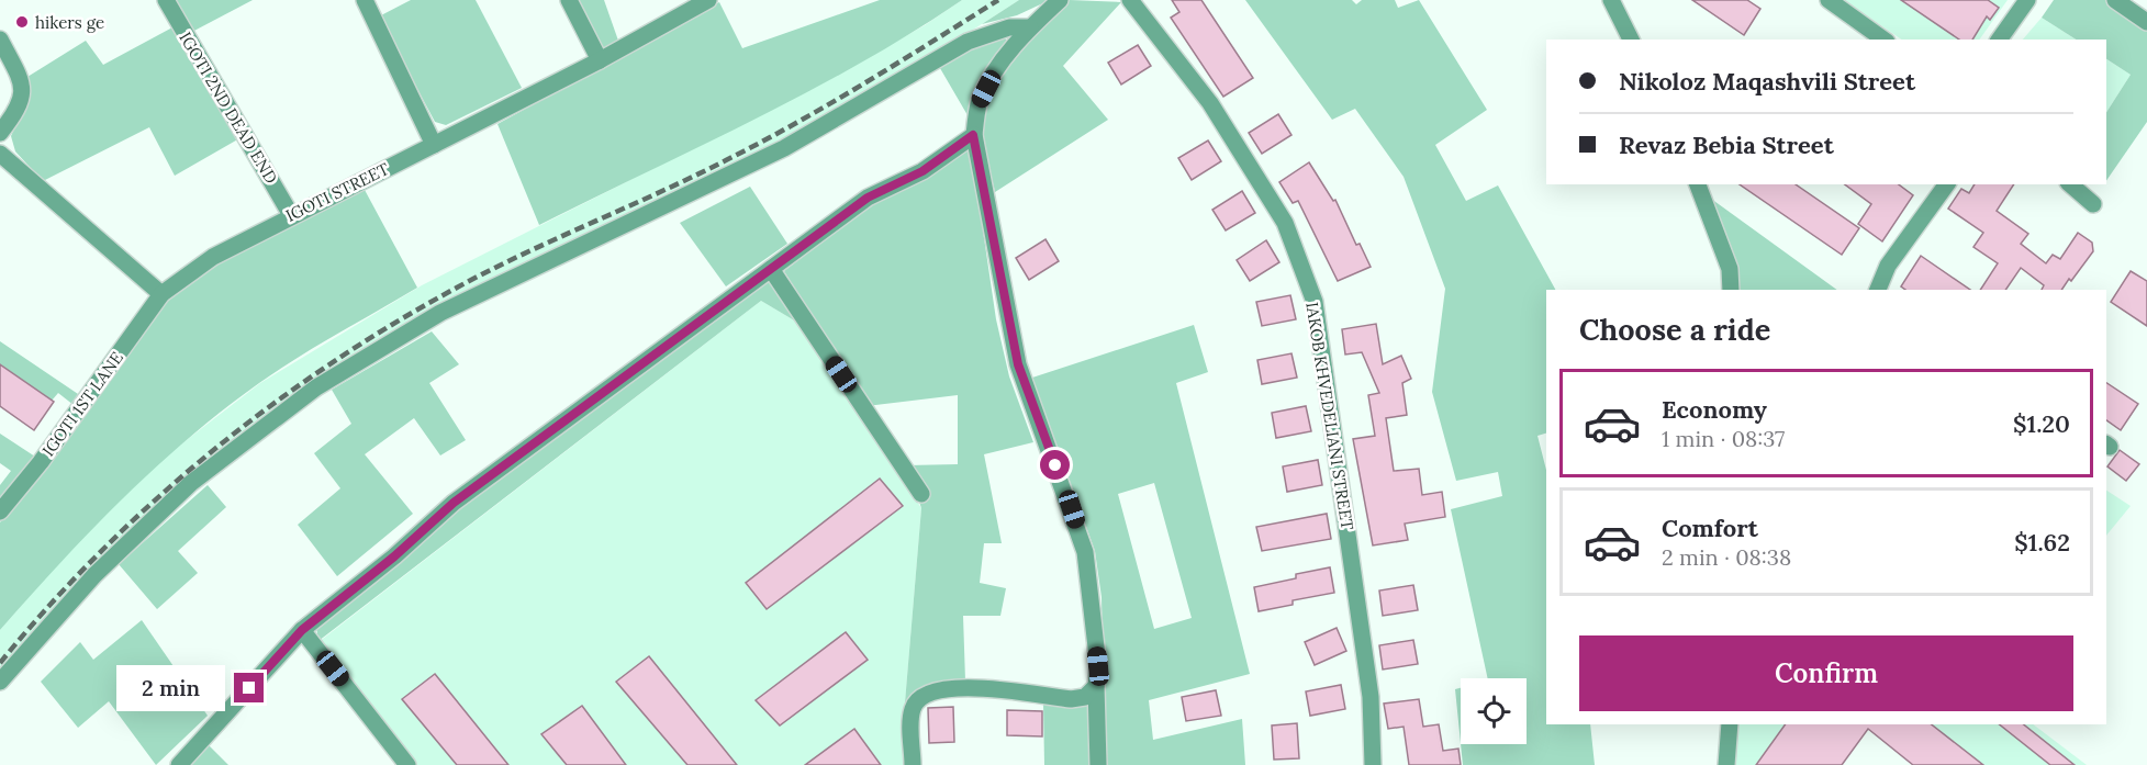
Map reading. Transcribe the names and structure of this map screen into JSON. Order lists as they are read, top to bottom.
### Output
{
  "streets": {
    "street": [
      "IGOTI 2ND DEAD END",
      "IGOTI STREET",
      "IGOTI 1ST LANE",
      "IAKOB KHVEDELIANI STREET"
    ]
  },
  "crossings": [
    ["IGOTI 2ND DEAD END", "IGOTI STREET"],
    ["IGOTI STREET", "IGOTI 1ST LANE"]
  ],
  "places": ["hikers ge"],
  "page": {
    "banner": ["Nikoloz Maqashvili Street", "Revaz Bebia Street"],
    "heading": "Choose a ride",
    "list": [
      {
        "name": "Economy",
        "note": "1 min · 08:37",
        "value": "$1.20"
      },
      {
        "name": "Comfort",
        "note": "2 min · 08:38",
        "value": "$1.62"
      }
    ],
    "buttons": "Confirm",
    "bubble": "2 min"
  }
}
